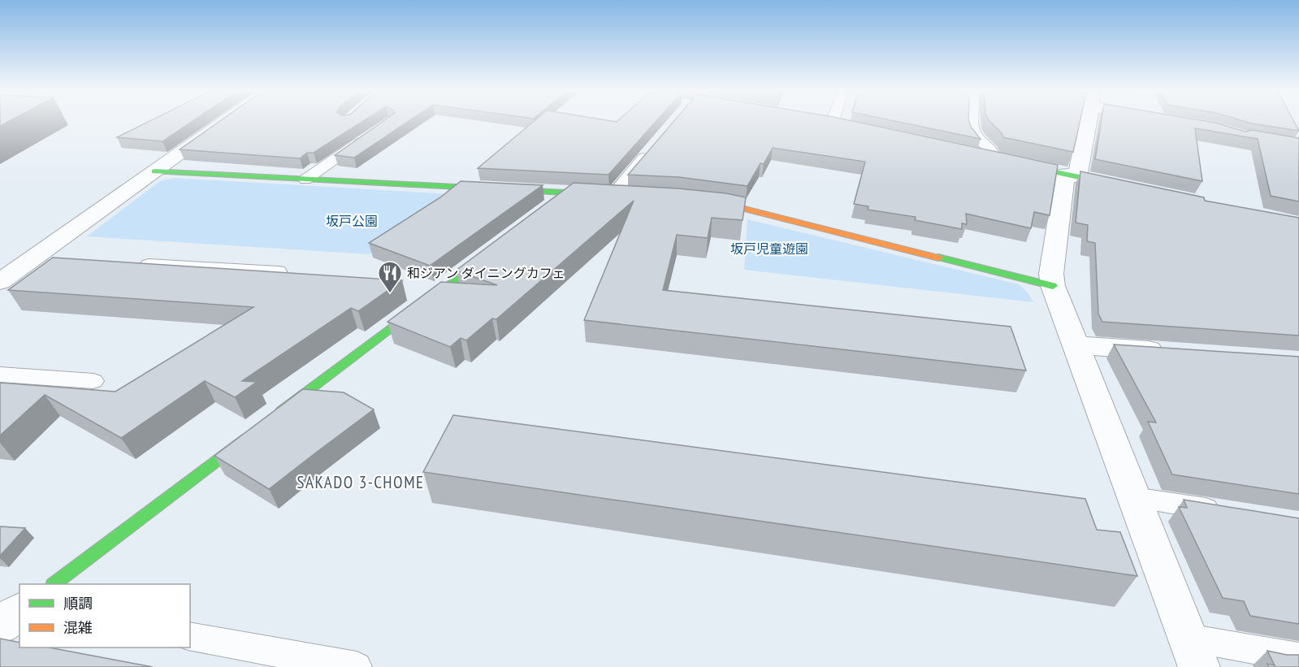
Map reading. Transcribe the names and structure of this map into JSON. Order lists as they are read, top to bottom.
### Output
{
  "districts": ["SAKADO 3-CHOME"],
  "parks": ["坂戸公園", "坂戸児童遊園"],
  "places": {
    "restaurant": ["和ジアン ダイニングカフェ"]
  },
  "legend": ["順調", "混雑"]
}
